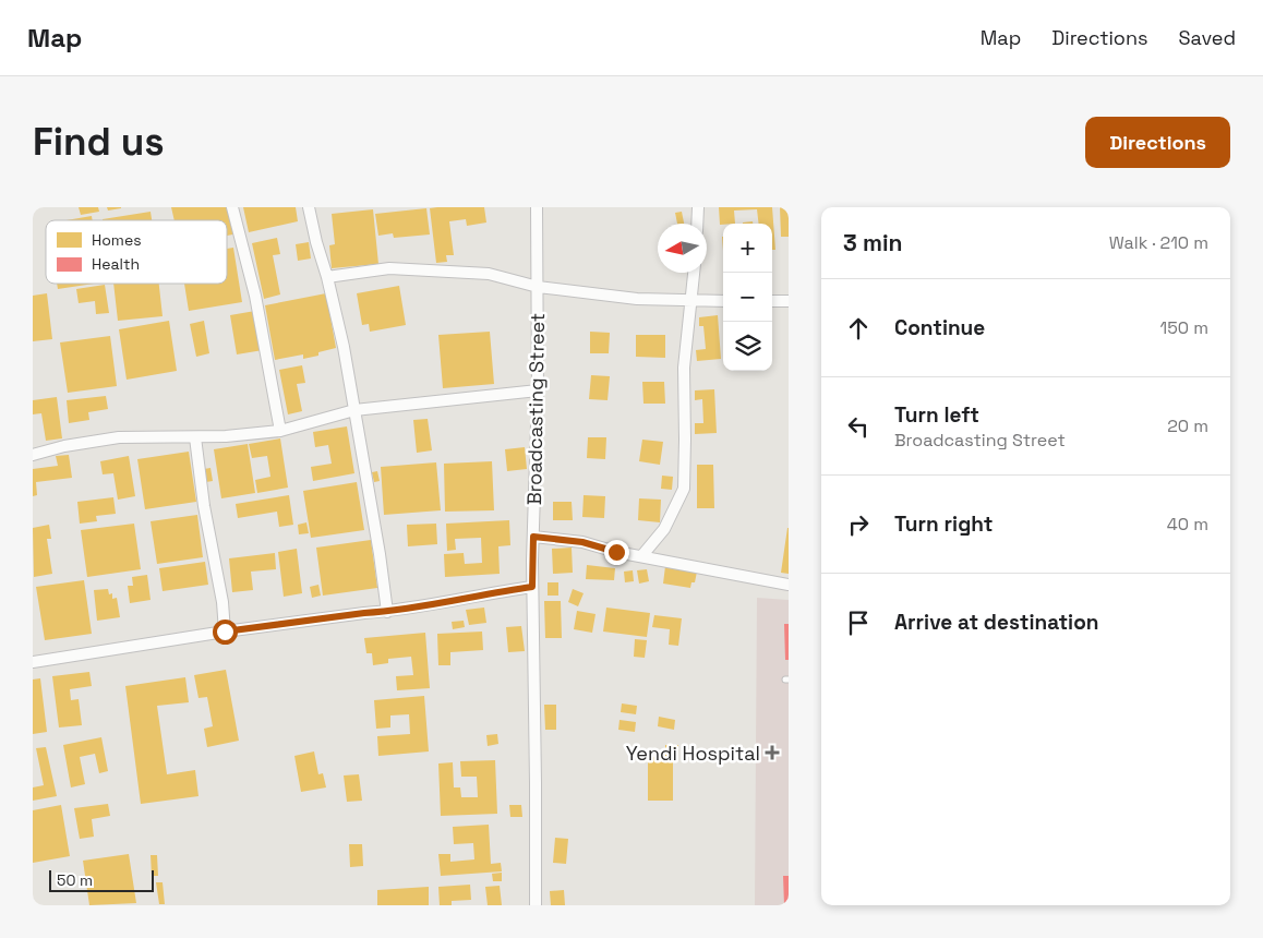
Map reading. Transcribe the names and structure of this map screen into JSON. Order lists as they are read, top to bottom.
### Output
{
  "streets": {
    "street": ["Broadcasting Street"]
  },
  "places": {
    "health": ["Yendi Hospital"]
  },
  "legend": ["Homes", "Health"],
  "scale_bar": "50 m",
  "north": "left",
  "page": {
    "header": "Map",
    "nav": ["Map", "Directions", "Saved"],
    "buttons": "Directions",
    "title": "Find us",
    "heading": ["3 min", "Walk · 210 m"],
    "map_buttons": ["+", "−"],
    "list": [
      ["Continue", "150 m"],
      ["Turn left", "Broadcasting Street", "20 m"],
      ["Turn right", "40 m"],
      "Arrive at destination"
    ],
    "scale": "50 m"
  }
}
